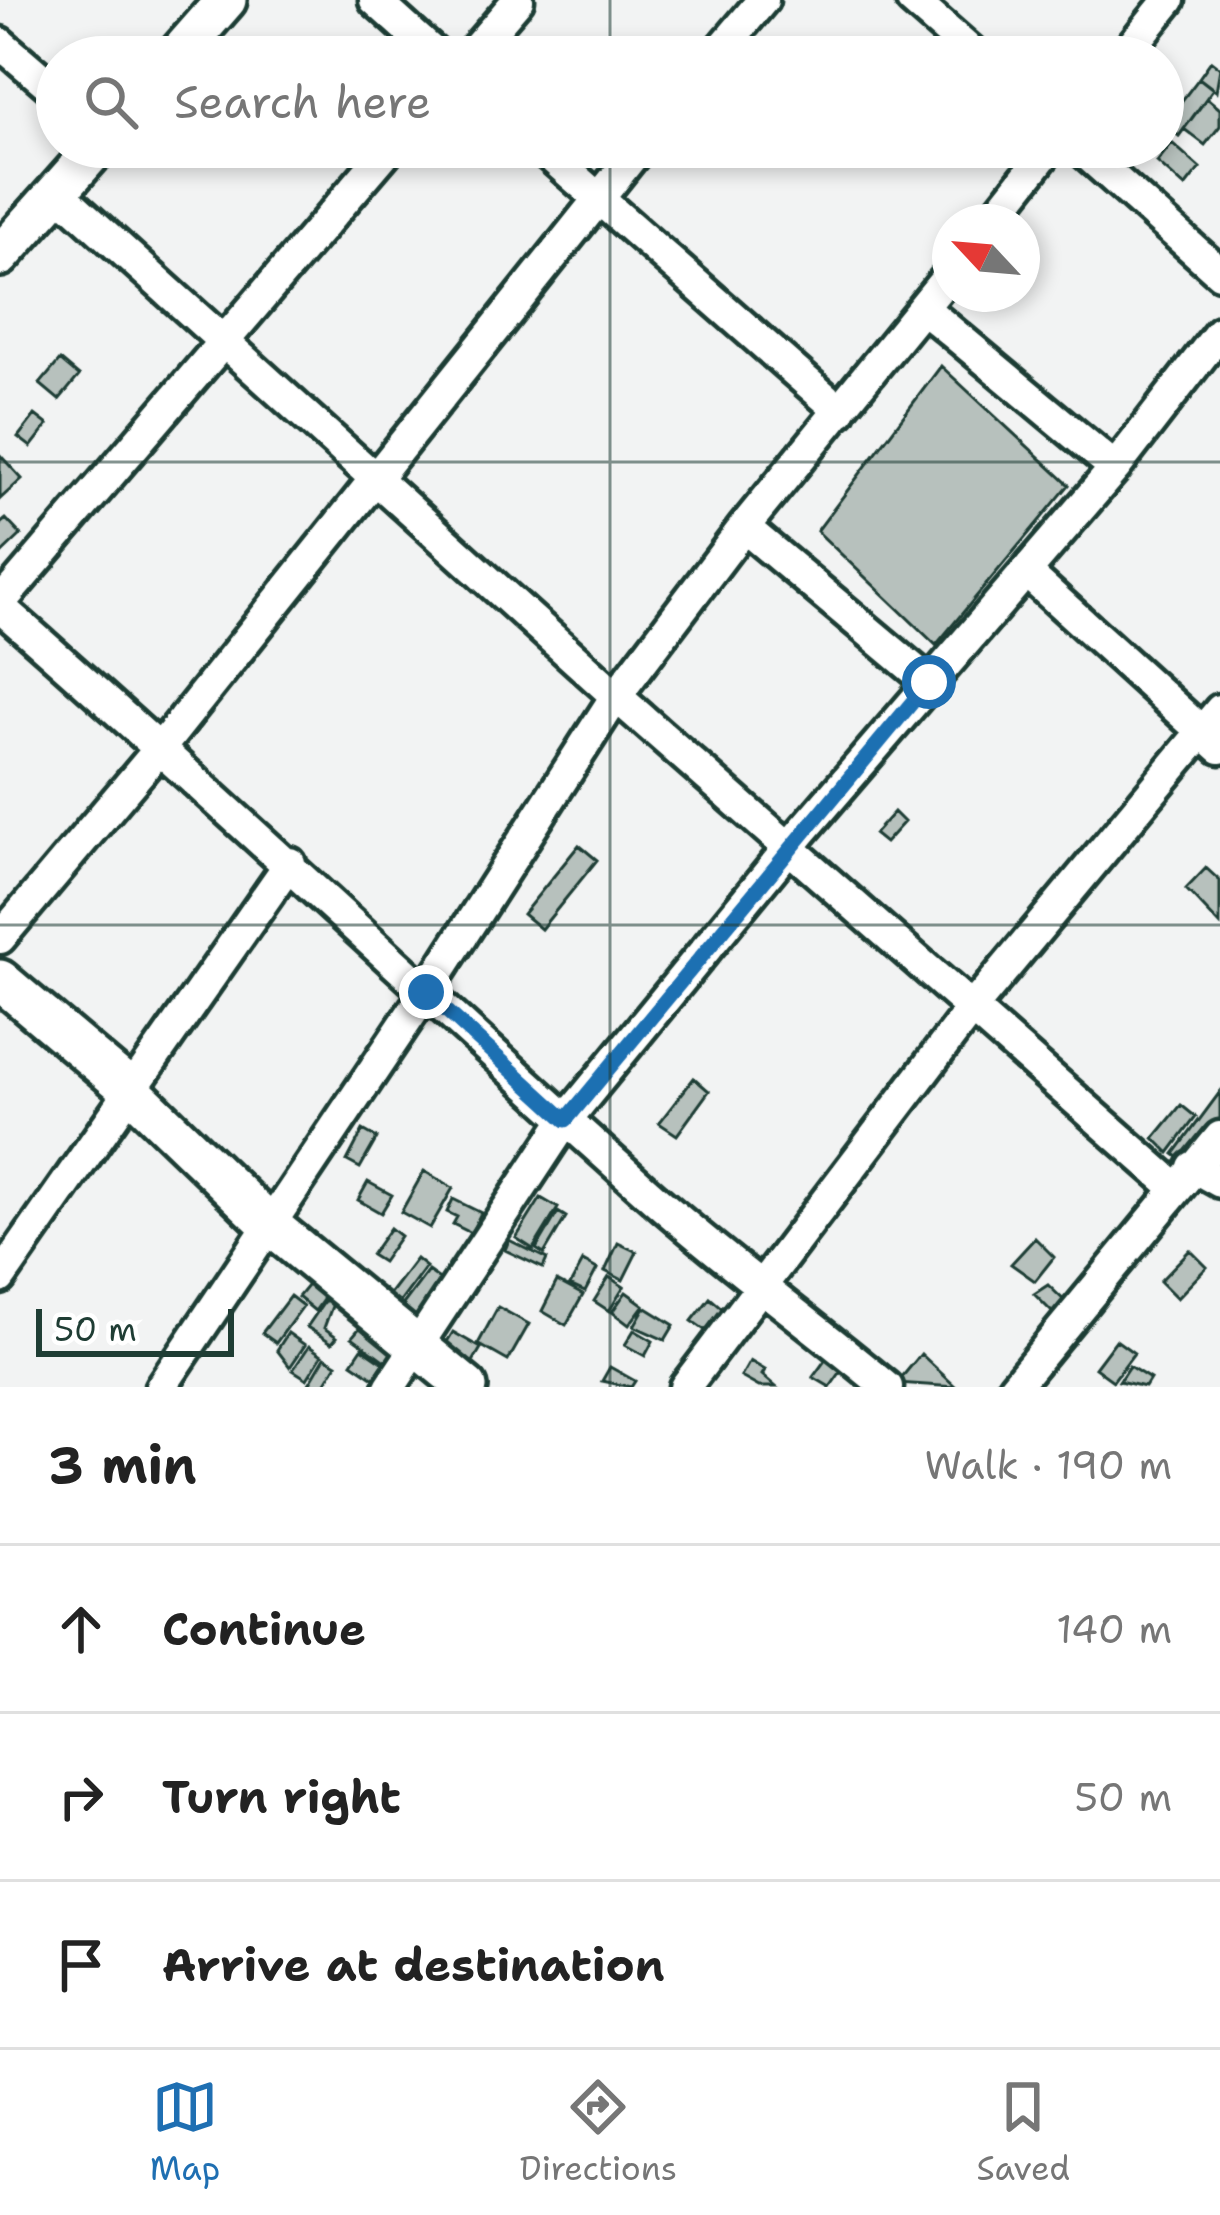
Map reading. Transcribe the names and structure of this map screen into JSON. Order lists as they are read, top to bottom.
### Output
{
  "scale_bar": "50 m",
  "north": "top left",
  "page": {
    "search": "Search here",
    "scale": "50 m",
    "heading": ["3 min", "Walk · 190 m"],
    "list": [
      ["Continue", "140 m"],
      ["Turn right", "50 m"],
      "Arrive at destination"
    ],
    "nav": ["Map", "Directions", "Saved"]
  }
}
